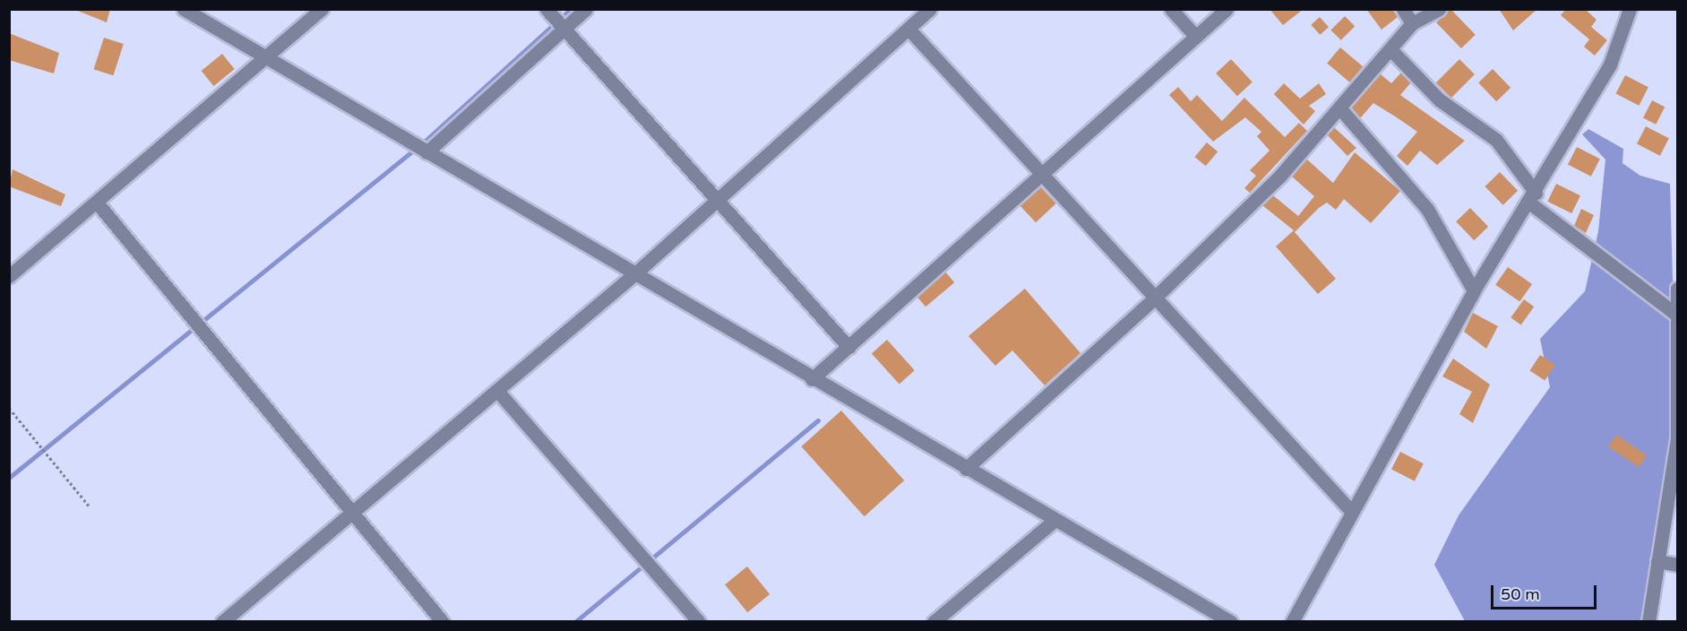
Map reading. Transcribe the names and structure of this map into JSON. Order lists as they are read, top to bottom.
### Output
{
  "scale_bar": "50 m"
}
